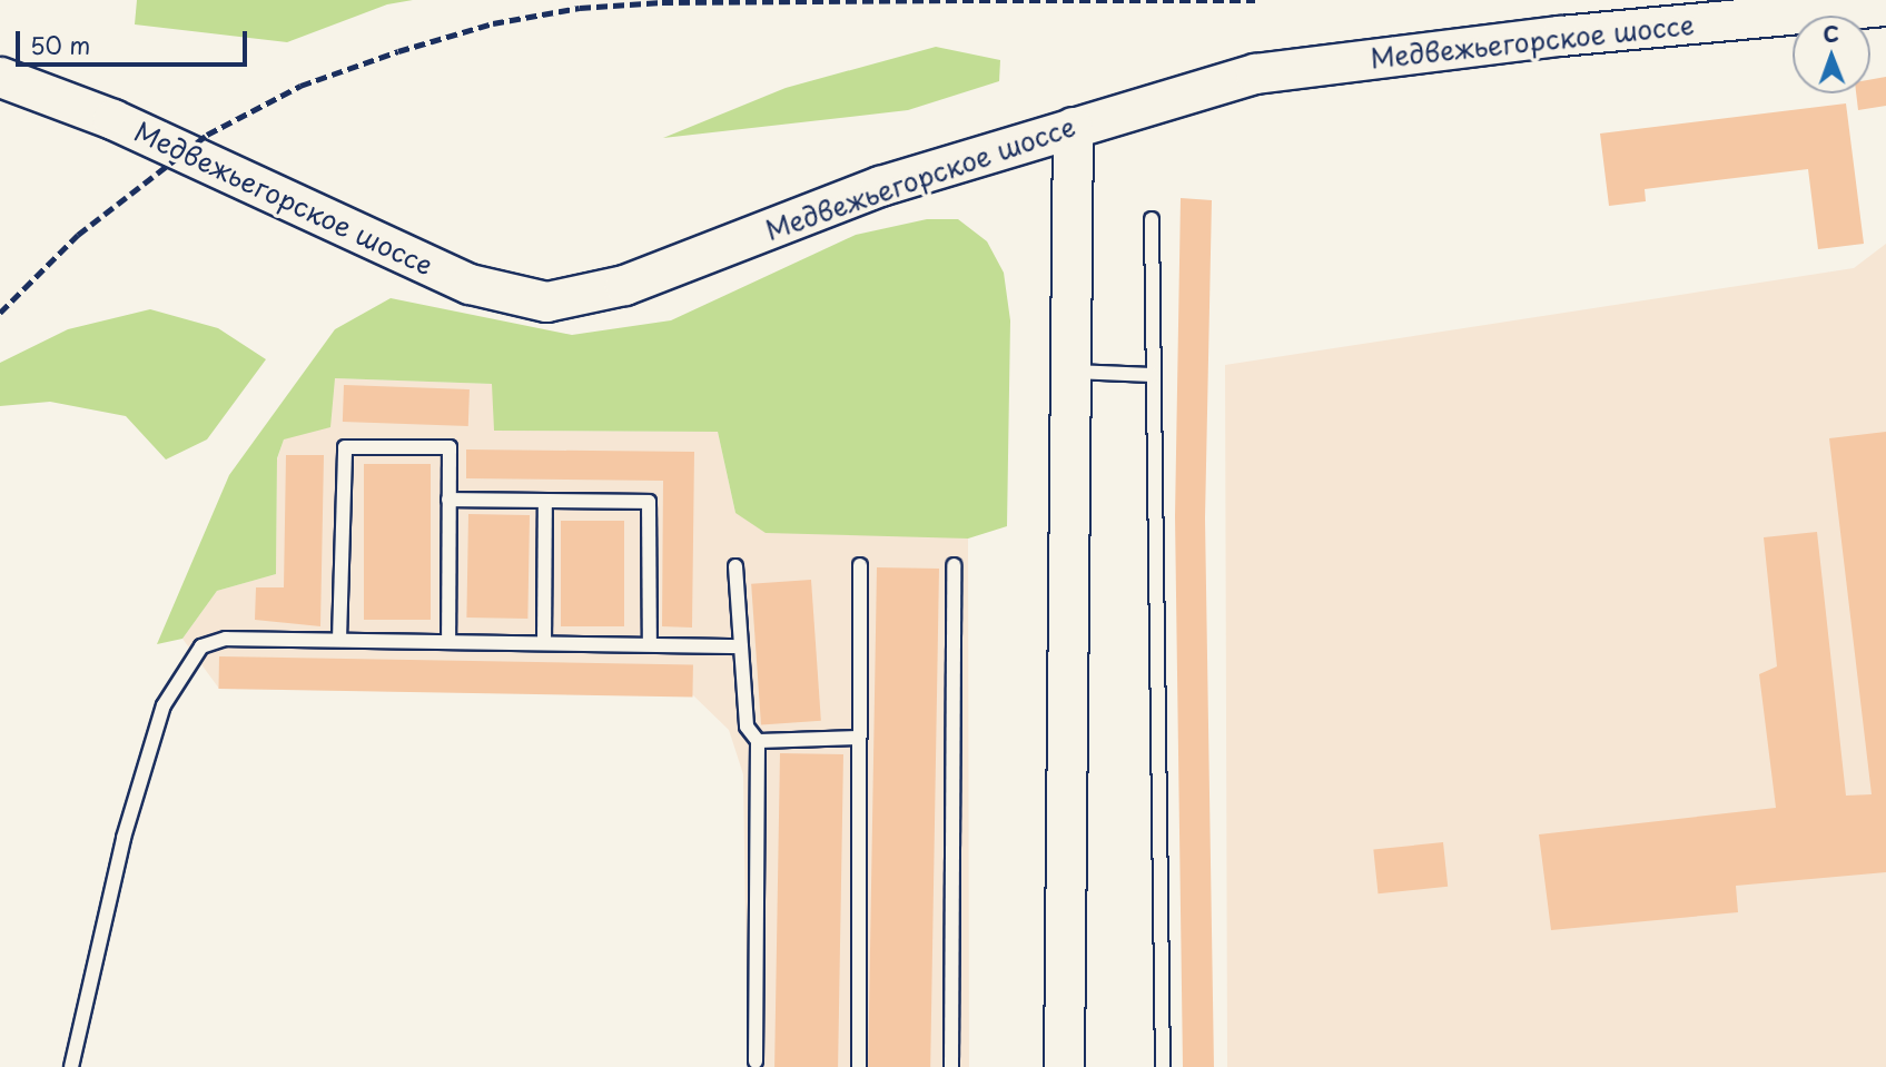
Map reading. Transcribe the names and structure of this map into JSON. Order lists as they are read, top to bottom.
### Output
{
  "streets": {
    "street": ["Медвежьегорское шоссе"]
  },
  "scale_bar": "50 m",
  "north": "top"
}
